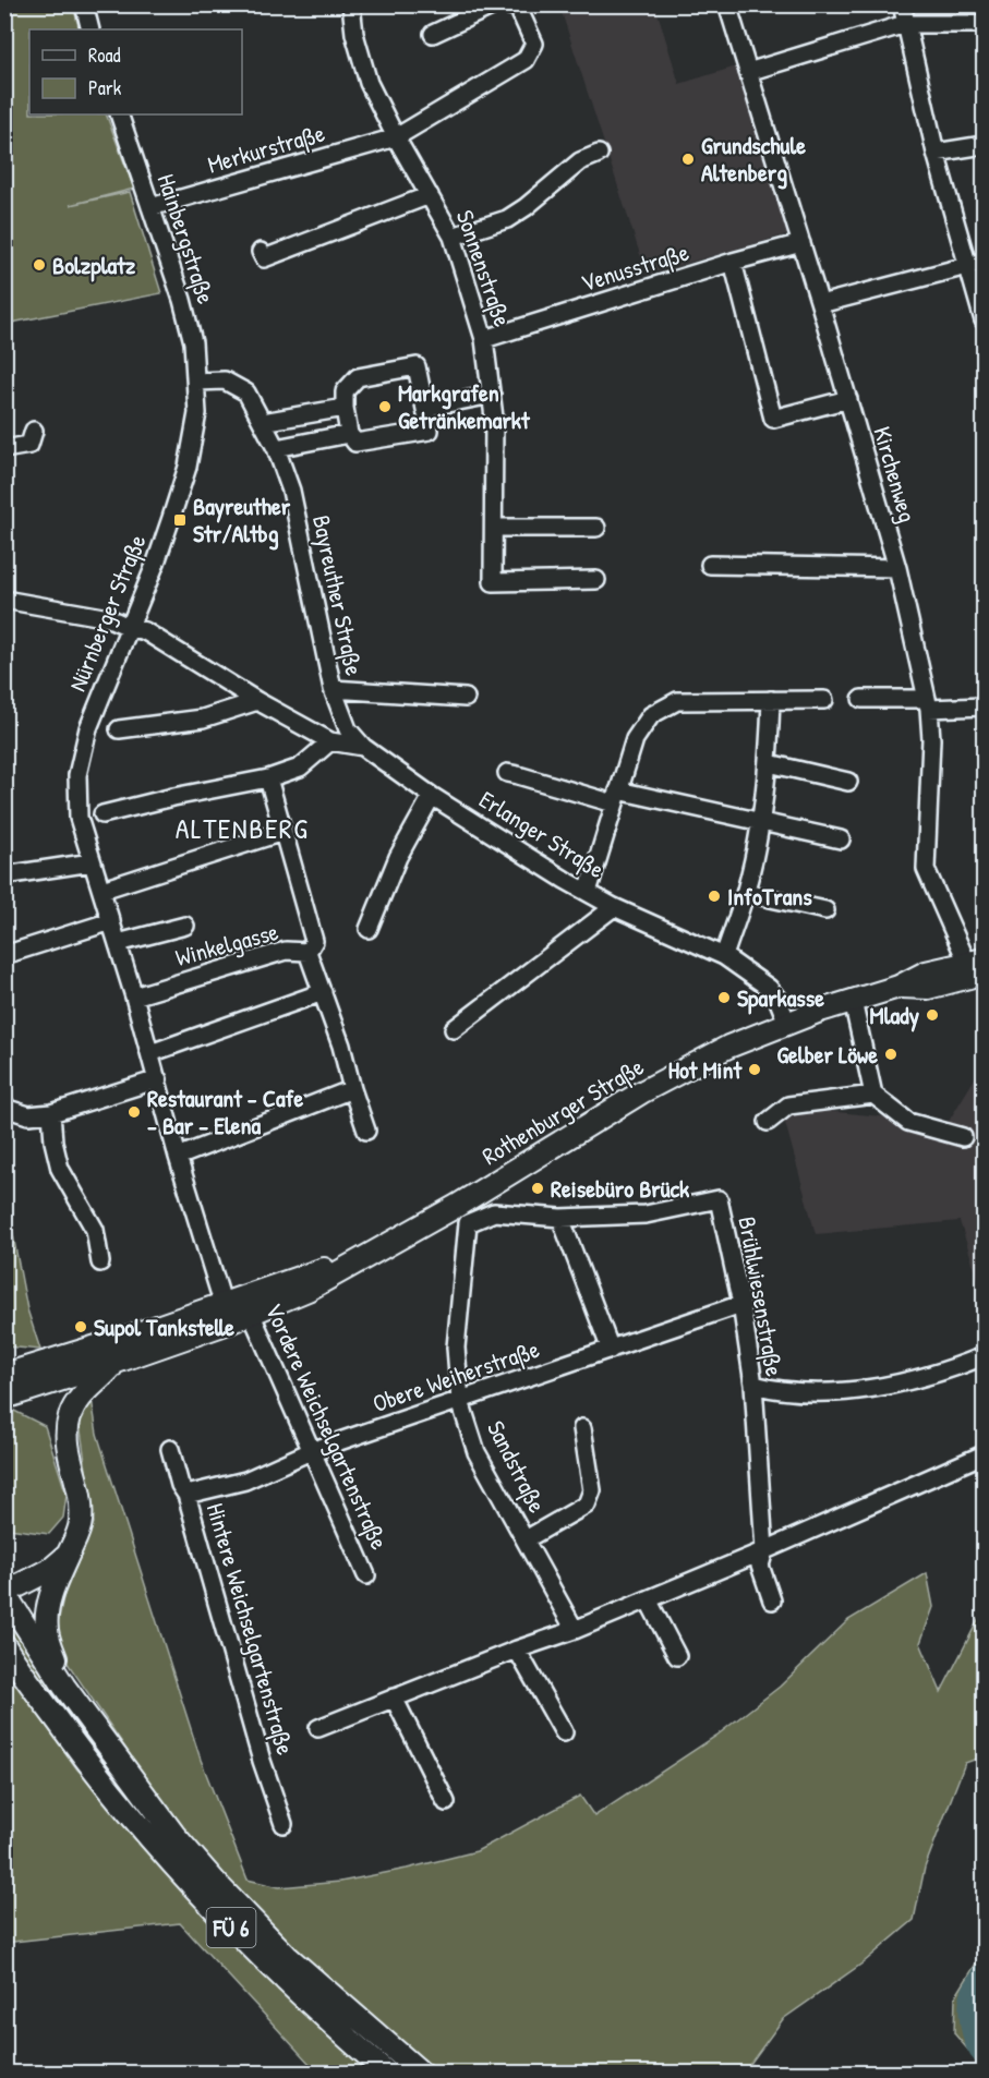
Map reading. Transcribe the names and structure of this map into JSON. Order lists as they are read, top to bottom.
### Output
{
  "streets": {
    "main road": ["Rothenburger Straße", "FÜ 6"],
    "street": [
      "Merkurstraße",
      "Hainbergstraße",
      "Venusstraße",
      "Sonnenstraße",
      "Kirchenweg",
      "Bayreuther Straße",
      "Nürnberger Straße",
      "Erlanger Straße",
      "Winkelgasse",
      "Brühlwiesenstraße",
      "Obere Weiherstraße",
      "Vordere Weichselgartenstraße",
      "Sandstraße",
      "Hintere Weichselgartenstraße"
    ]
  },
  "crossings": [
    ["Merkurstraße", "Hainbergstraße"],
    ["Merkurstraße", "Sonnenstraße"],
    ["Hainbergstraße", "Bayreuther Straße"],
    ["Hainbergstraße", "Nürnberger Straße"],
    ["Venusstraße", "Sonnenstraße"],
    ["Venusstraße", "Kirchenweg"],
    ["Kirchenweg", "Rothenburger Straße"],
    ["Bayreuther Straße", "Nürnberger Straße"],
    ["Bayreuther Straße", "Erlanger Straße"],
    ["Nürnberger Straße", "Erlanger Straße"],
    ["Nürnberger Straße", "Winkelgasse"],
    ["Nürnberger Straße", "Rothenburger Straße"],
    ["Erlanger Straße", "Rothenburger Straße"],
    ["Rothenburger Straße", "Vordere Weichselgartenstraße"],
    ["Brühlwiesenstraße", "Obere Weiherstraße"],
    ["Brühlwiesenstraße", "Sandstraße"],
    ["Obere Weiherstraße", "Vordere Weichselgartenstraße"],
    ["Obere Weiherstraße", "Sandstraße"],
    ["Obere Weiherstraße", "Hintere Weichselgartenstraße"]
  ],
  "districts": ["ALTENBERG"],
  "places": {
    "other": [
      "Grundschule Altenberg",
      "Bolzplatz",
      "Markgrafen Getränkemarkt",
      "InfoTrans",
      "Sparkasse",
      "Mlady",
      "Gelber Löwe",
      "Hot Mint",
      "Restaurant - Cafe - Bar - Elena",
      "Reisebüro Brück",
      "Supol Tankstelle"
    ],
    "transit": ["Bayreuther Str/Altbg"]
  },
  "legend": ["Road", "Park"]
}
